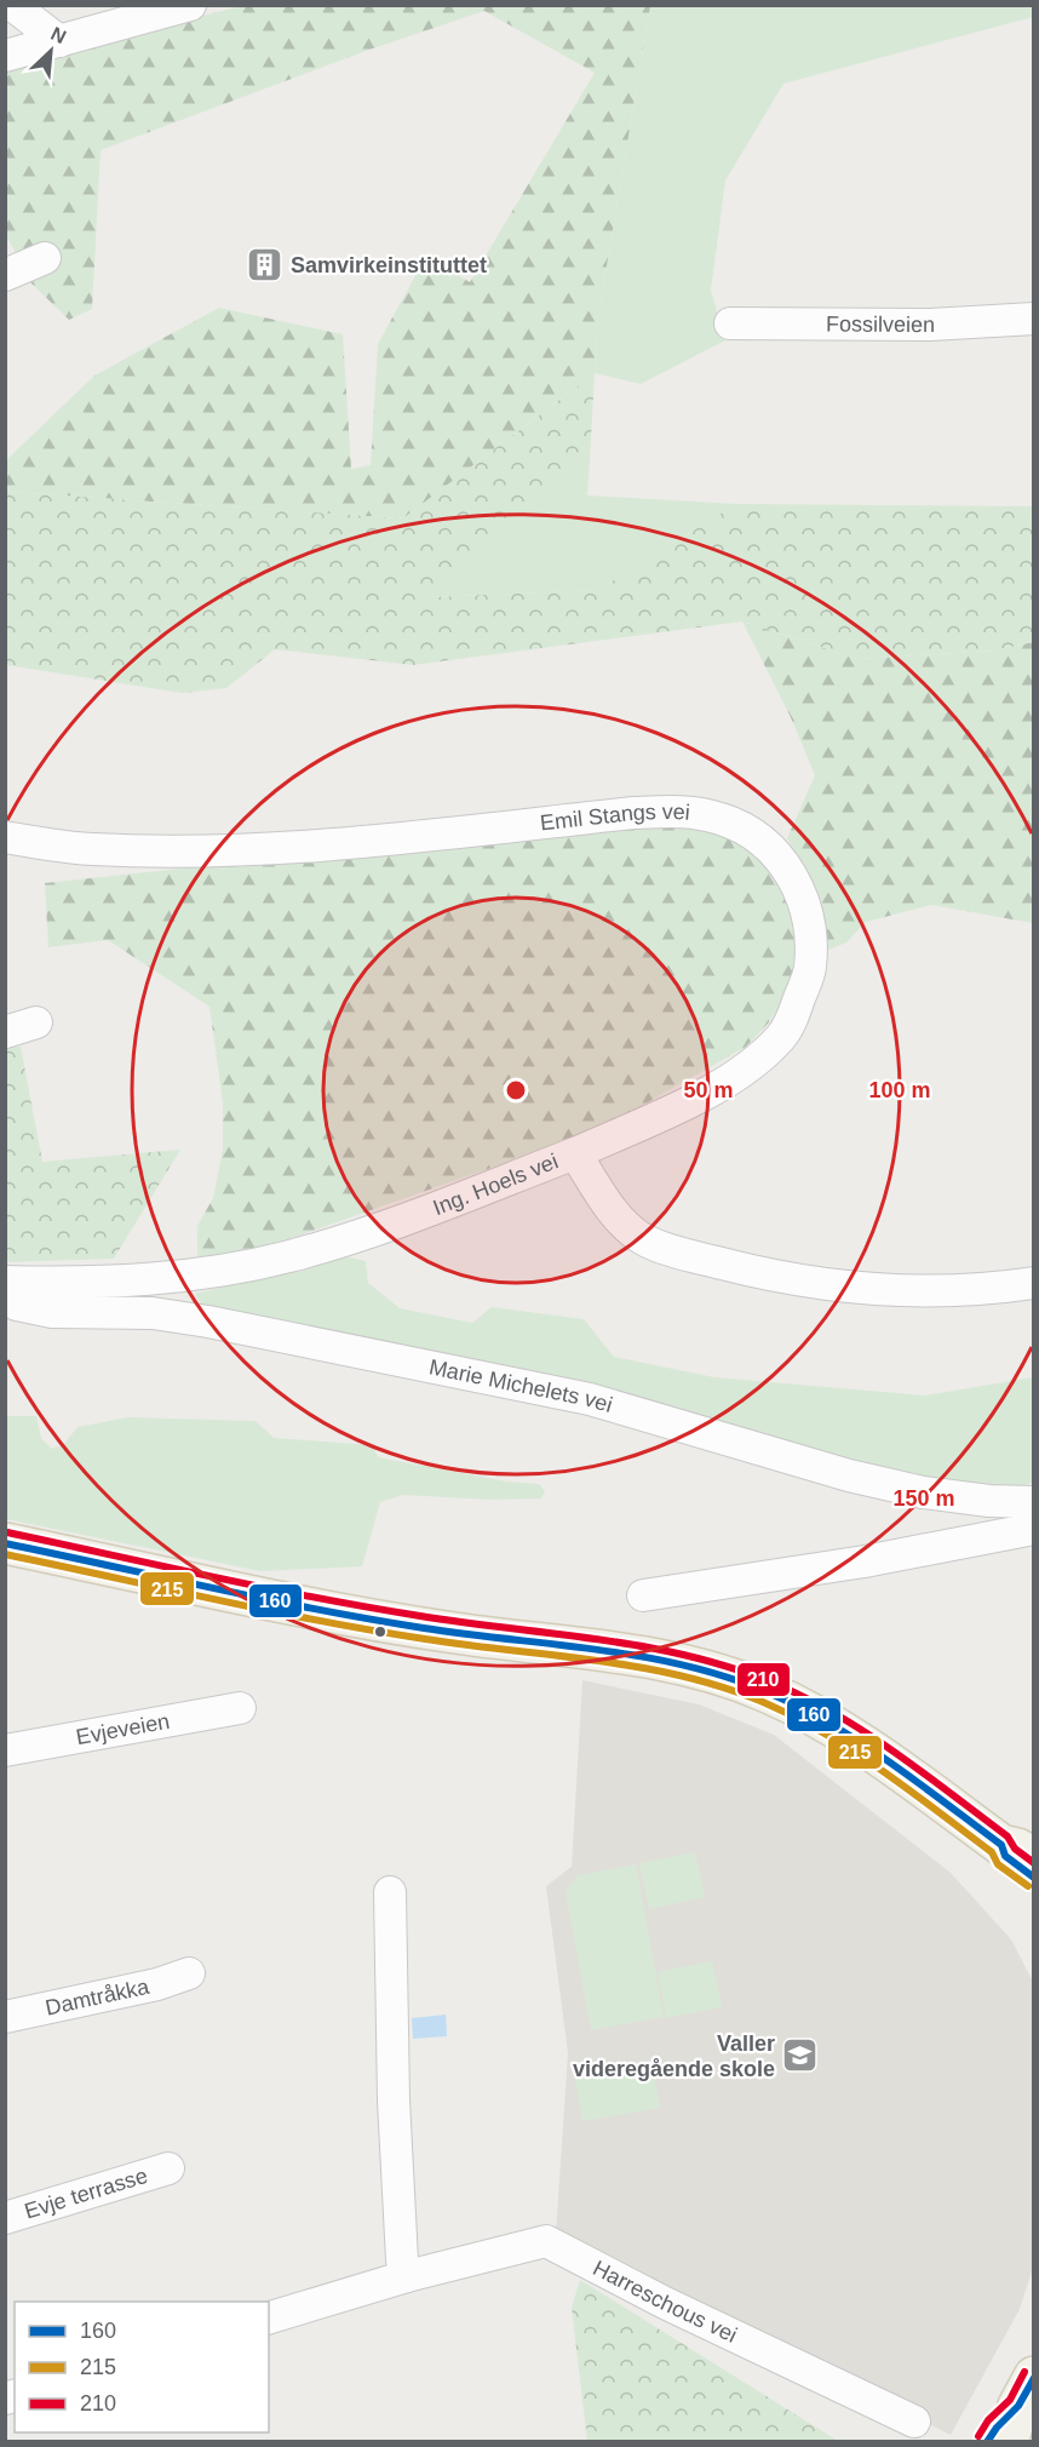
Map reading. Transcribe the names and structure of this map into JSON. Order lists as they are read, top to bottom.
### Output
{
  "streets": {
    "street": [
      "Fossilveien",
      "Emil Stangs vei",
      "Ing. Hoels vei",
      "Marie Michelets vei",
      "Evjeveien",
      "Damtråkka",
      "Evje terrasse",
      "Harreschous vei"
    ]
  },
  "crossings": [
    ["Emil Stangs vei", "Ing. Hoels vei"]
  ],
  "places": {
    "building": ["Samvirkeinstituttet"],
    "school or university": ["Valler videregående skole"]
  },
  "lines": ["transit line 210", "transit line 160", "transit line 215"],
  "legend": ["160", "215", "210"],
  "north": "top right",
  "rings": ["50 m", "100 m", "150 m"]
}
